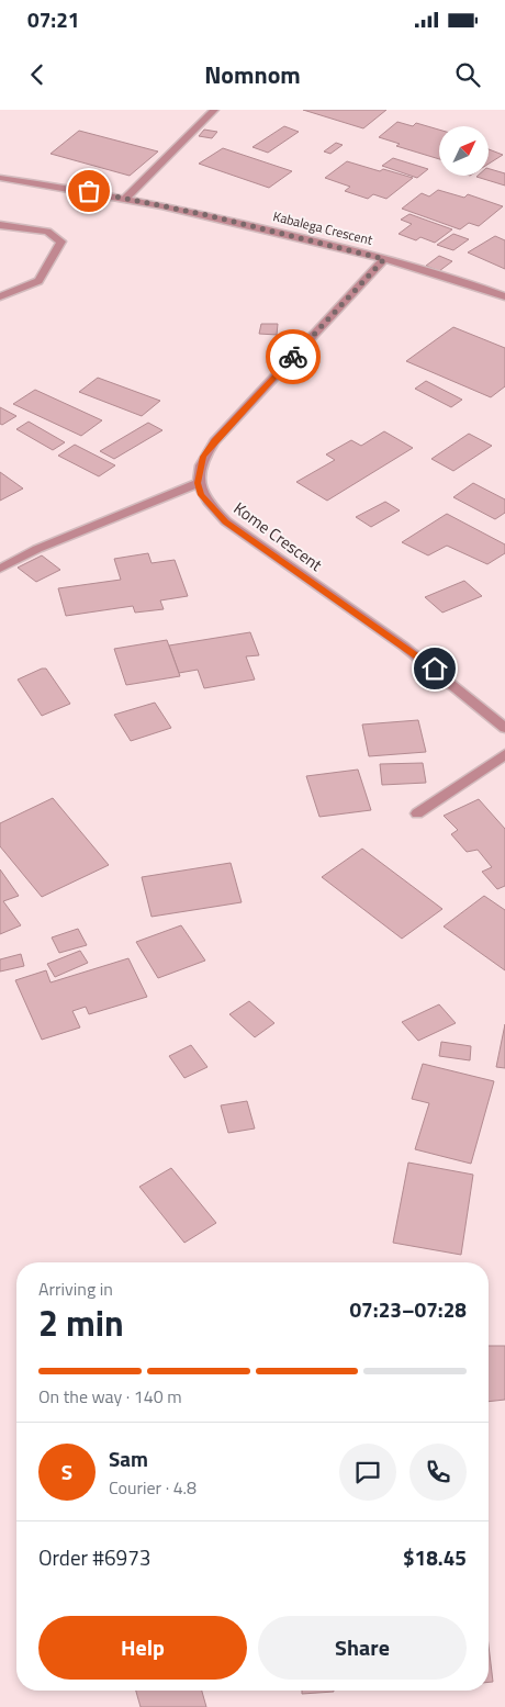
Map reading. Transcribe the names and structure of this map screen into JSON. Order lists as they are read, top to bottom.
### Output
{
  "streets": {
    "street": ["Kabalega Crescent", "Kome Crescent"]
  },
  "north": "top right",
  "page": {
    "status": "07:21",
    "header": "Nomnom",
    "heading": ["2 min", "Arriving in", "07:23–07:28"],
    "panel": [
      "Sam",
      "Courier · 4.8",
      "Order #6973",
      "$18.45"
    ],
    "bar": "On the way · 140 m",
    "round": "S",
    "buttons": ["Help", "Share"]
  }
}
